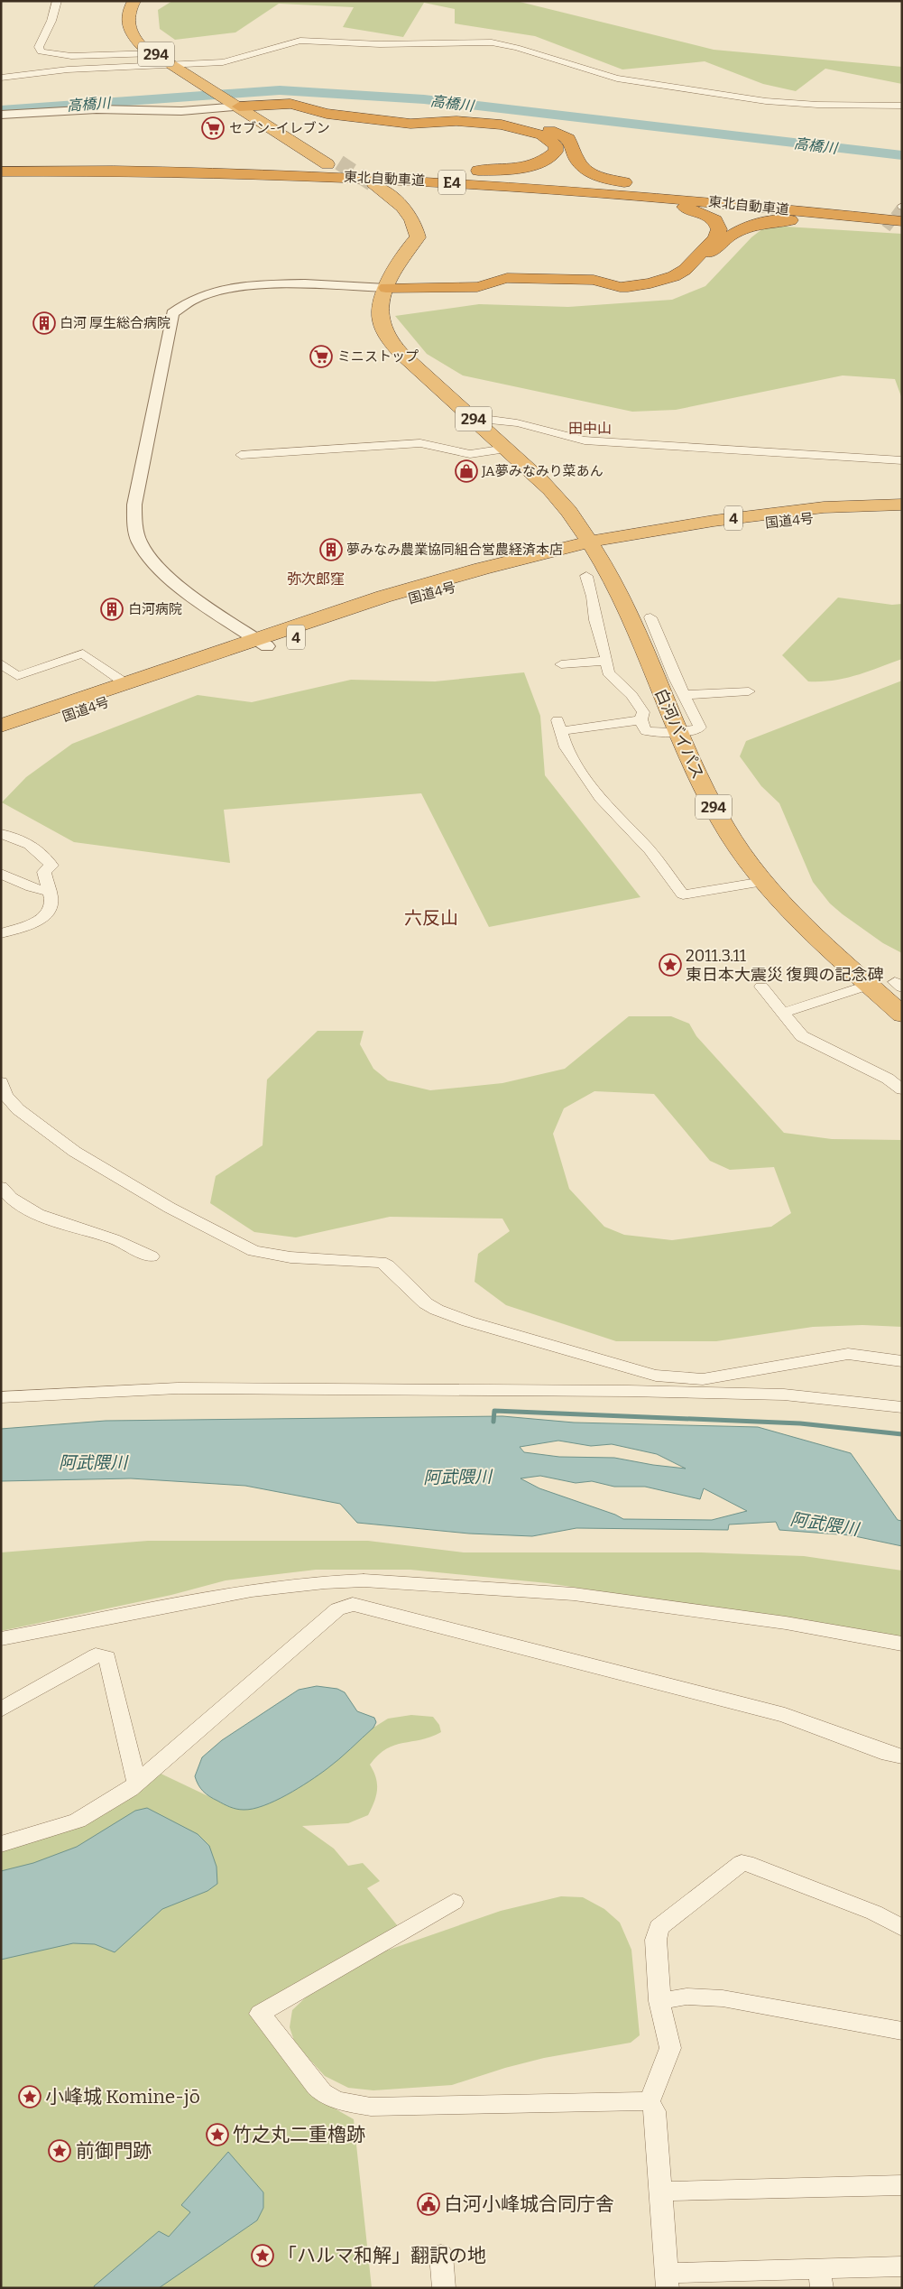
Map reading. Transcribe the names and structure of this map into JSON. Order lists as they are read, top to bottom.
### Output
{
  "streets": {
    "highway": [
      "294",
      "東北自動車道",
      "E4",
      "4",
      "国道4号",
      "白河バイパス"
    ]
  },
  "crossings": [
    ["294", "国道4号"],
    ["294", "白河バイパス"],
    ["国道4号", "白河バイパス"]
  ],
  "districts": ["田中山", "弥次郎窪", "六反山"],
  "water": ["高橋川", "阿武隈川"],
  "places": {
    "supermarket": ["セブン-イレブン", "ミニストップ"],
    "building": ["白河 厚生総合病院", "夢みなみ農業協同組合営農経済本店", "白河病院"],
    "shop": ["JA夢みなみり菜あん"],
    "place": [
      "2011.3.11 東日本大震災 復興の記念碑",
      "小峰城 Komine-jō",
      "竹之丸二重櫓跡",
      "前御門跡",
      "「ハルマ和解」翻訳の地"
    ],
    "public building": ["白河小峰城合同庁舎"]
  }
}
